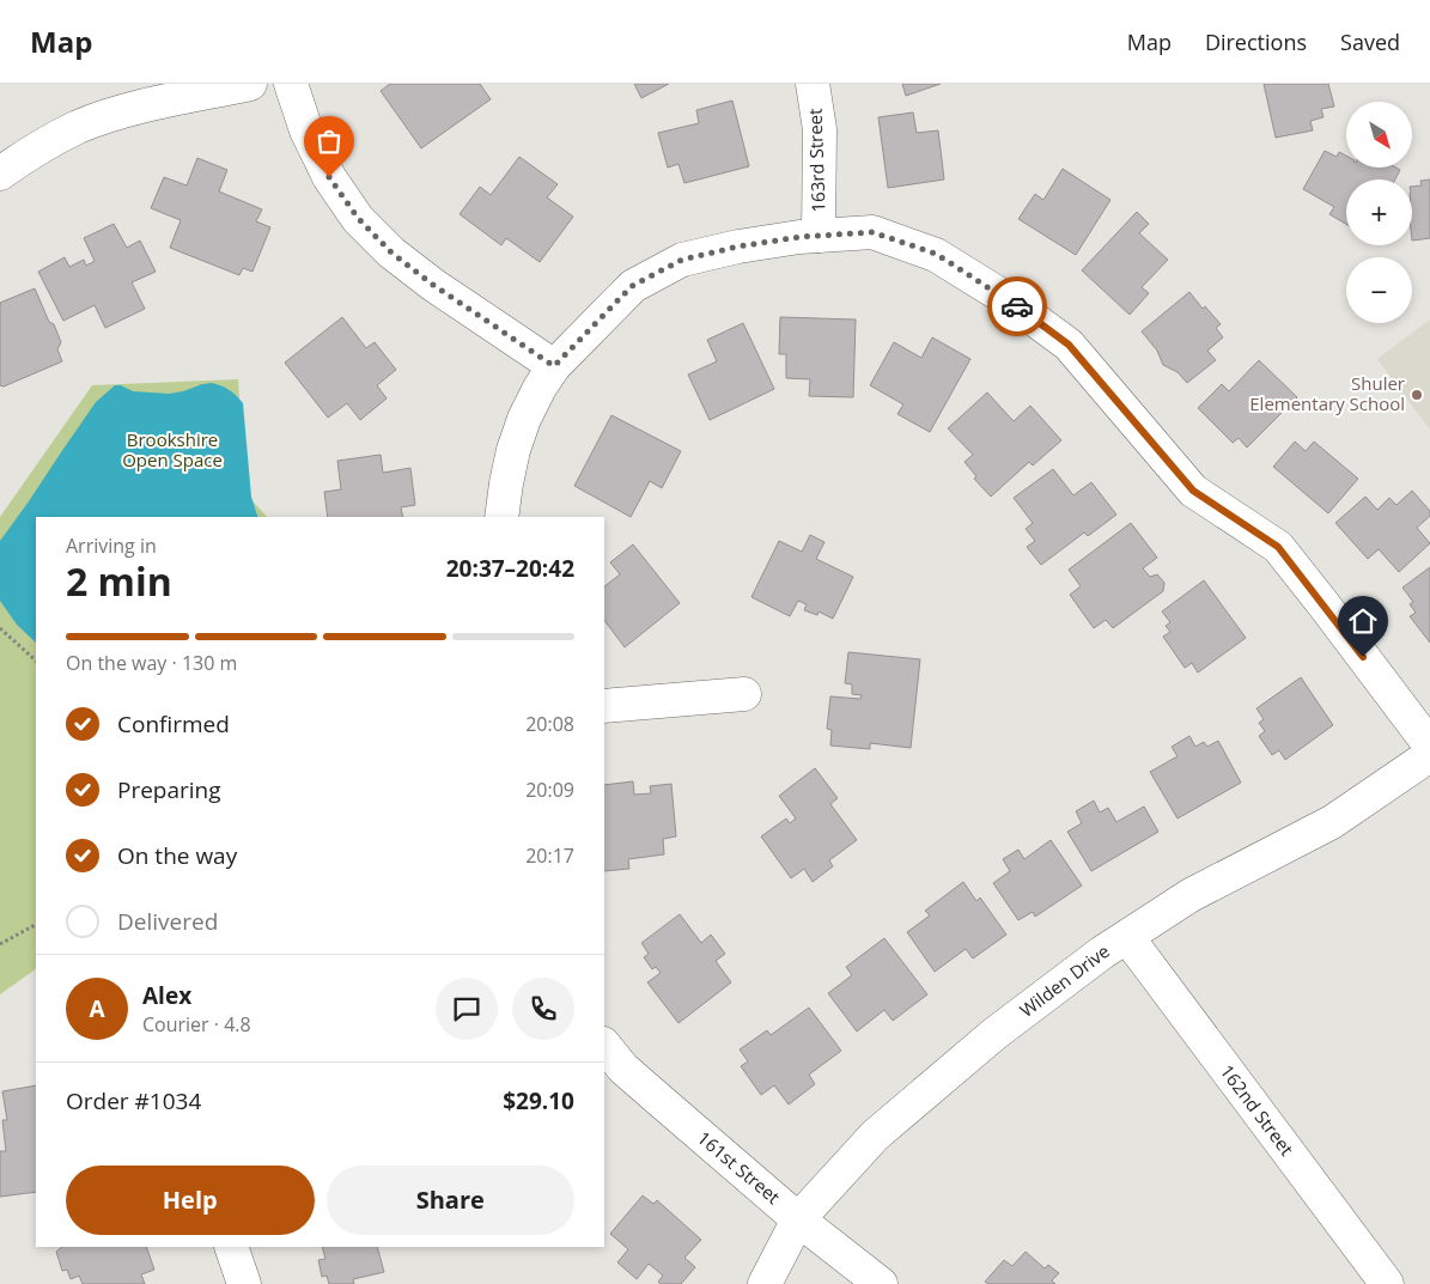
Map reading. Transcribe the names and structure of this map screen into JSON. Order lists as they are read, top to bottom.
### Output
{
  "streets": {
    "street": [
      "163rd Street",
      "Wilden Drive",
      "162nd Street",
      "161st Street"
    ]
  },
  "crossings": [
    ["Wilden Drive", "162nd Street"],
    ["Wilden Drive", "161st Street"]
  ],
  "parks": ["Brookshire Open Space"],
  "places": ["Shuler Elementary School"],
  "north": "bottom right",
  "page": {
    "header": "Map",
    "nav": ["Map", "Directions", "Saved"],
    "map_buttons": ["+", "−"],
    "heading": ["2 min", "Arriving in", "20:37–20:42"],
    "panel": [
      "Alex",
      "Courier · 4.8",
      "Order #1034",
      "$29.10"
    ],
    "bar": "On the way · 130 m",
    "list": [
      ["Confirmed", "20:08"],
      ["Preparing", "20:09"],
      ["On the way", "20:17"],
      "Delivered"
    ],
    "round": "A",
    "buttons": ["Help", "Share"]
  }
}
